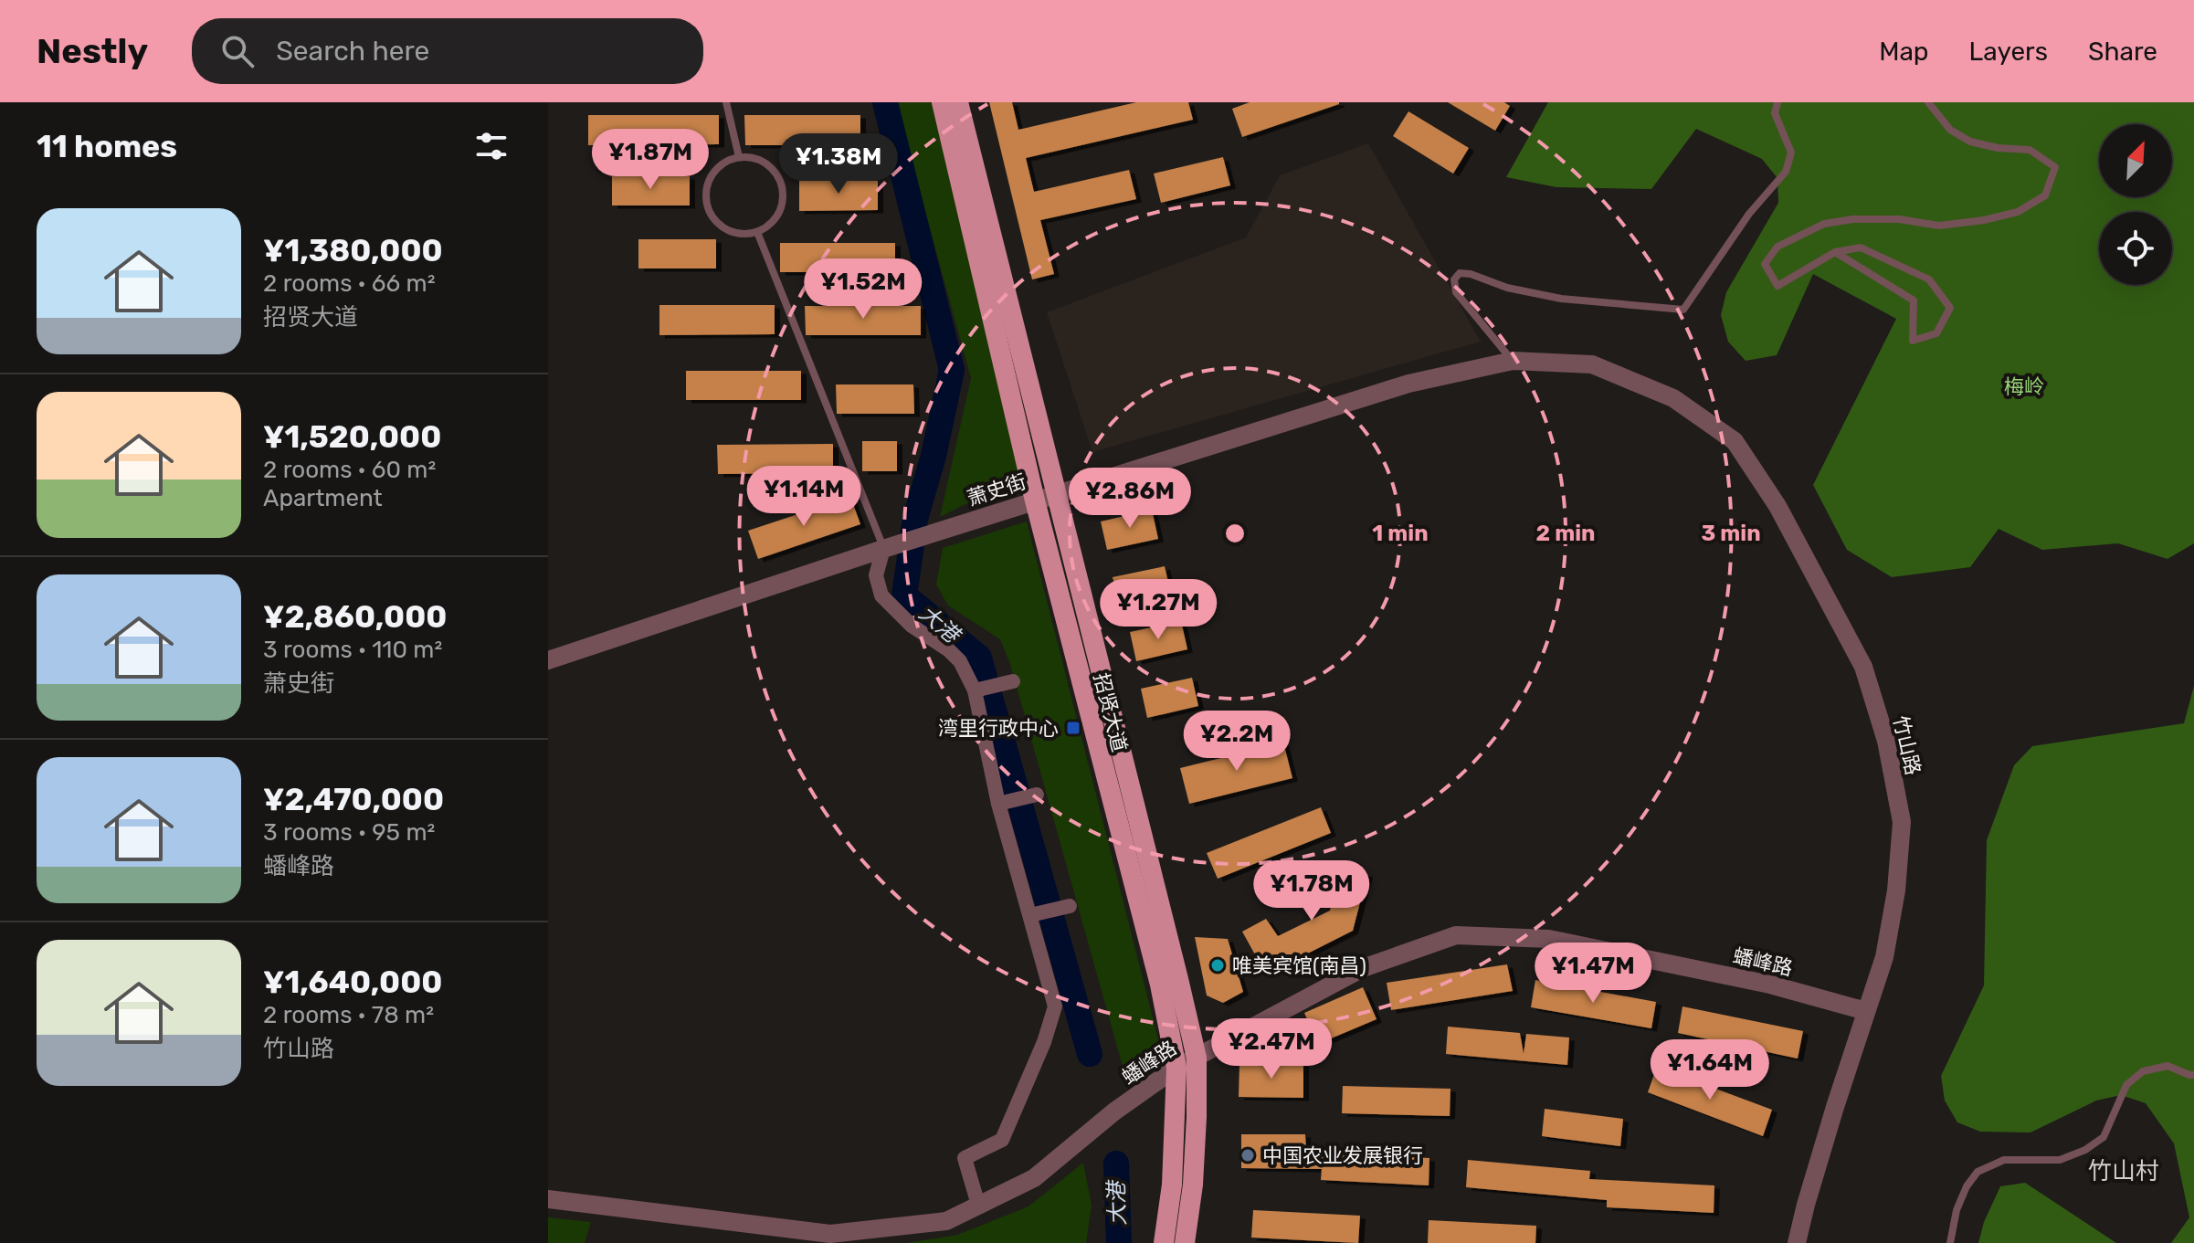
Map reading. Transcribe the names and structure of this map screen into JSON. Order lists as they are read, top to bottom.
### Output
{
  "streets": {
    "main road": ["招贤大道"],
    "street": ["萧史街", "竹山路", "蟠峰路"]
  },
  "crossings": [
    ["萧史街", "招贤大道"],
    ["萧史街", "竹山路"],
    ["招贤大道", "蟠峰路"],
    ["竹山路", "蟠峰路"]
  ],
  "districts": ["竹山村"],
  "water": ["大港"],
  "parks": ["梅岭"],
  "places": {
    "transit": ["湾里行政中心"],
    "other": ["唯美宾馆(南昌)", "中国农业发展银行"]
  },
  "north": "top right",
  "page": {
    "header": "Nestly",
    "search": "Search here",
    "nav": ["Map", "Layers", "Share"],
    "heading": "11 homes",
    "price": [
      "¥1.87M",
      "¥1.38M",
      "¥1.52M",
      "¥1.14M",
      "¥2.86M",
      "¥1.27M",
      "¥2.2M",
      "¥1.78M",
      "¥1.47M",
      "¥2.47M",
      "¥1.64M"
    ],
    "list": [
      {
        "name": "¥1,380,000",
        "note": "2 rooms · 66 m² · 招贤大道"
      },
      {
        "name": "¥1,520,000",
        "note": "2 rooms · 60 m² · Apartment"
      },
      {
        "name": "¥2,860,000",
        "note": "3 rooms · 110 m² · 萧史街"
      },
      {
        "name": "¥2,470,000",
        "note": "3 rooms · 95 m² · 蟠峰路"
      },
      {
        "name": "¥1,640,000",
        "note": "2 rooms · 78 m² · 竹山路"
      }
    ]
  },
  "rings": ["1 min", "2 min", "3 min"]
}
